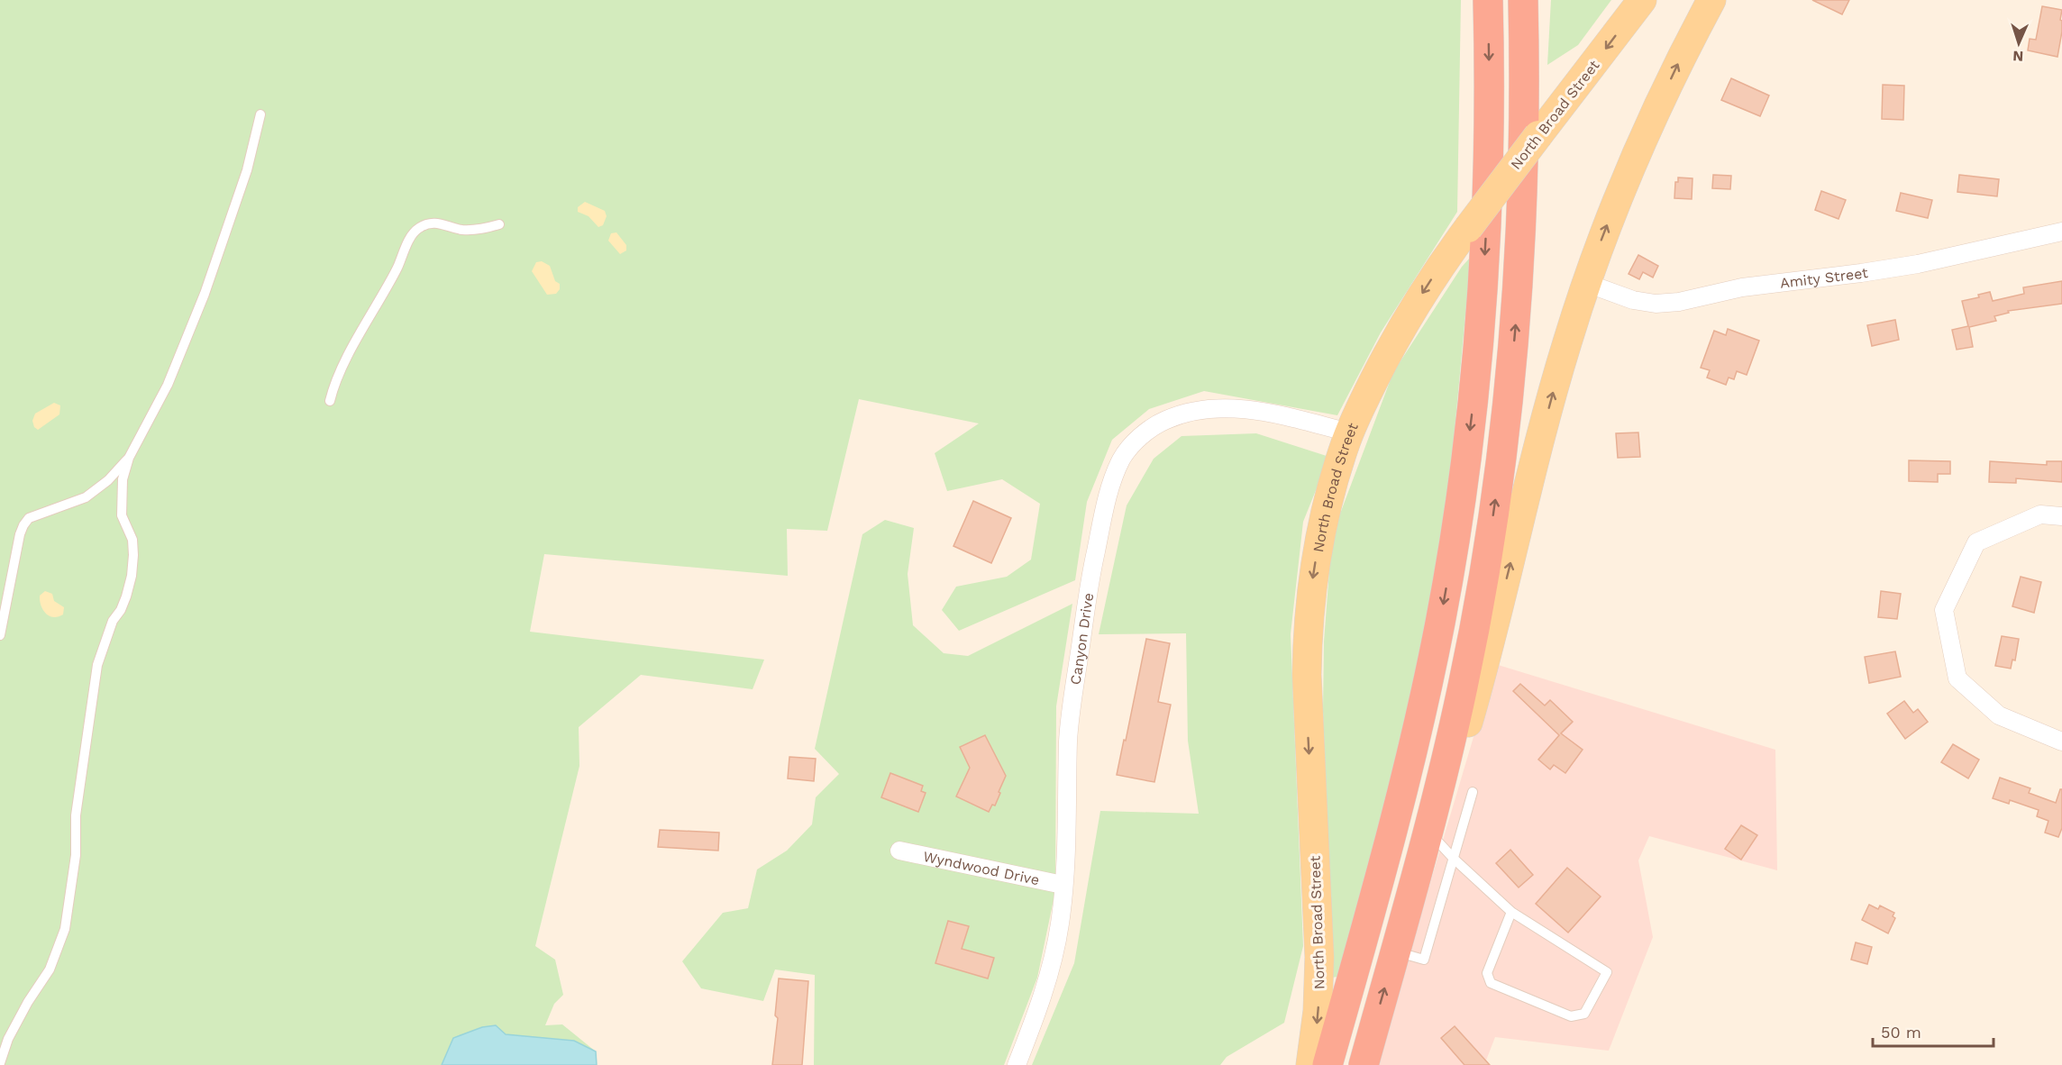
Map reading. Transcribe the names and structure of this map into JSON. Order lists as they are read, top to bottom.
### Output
{
  "streets": {
    "main road": ["North Broad Street"],
    "street": ["Amity Street", "Canyon Drive", "Wyndwood Drive"]
  },
  "crossings": [
    ["North Broad Street", "Canyon Drive"],
    ["Canyon Drive", "Wyndwood Drive"]
  ],
  "scale_bar": "50 m",
  "north": "bottom"
}
